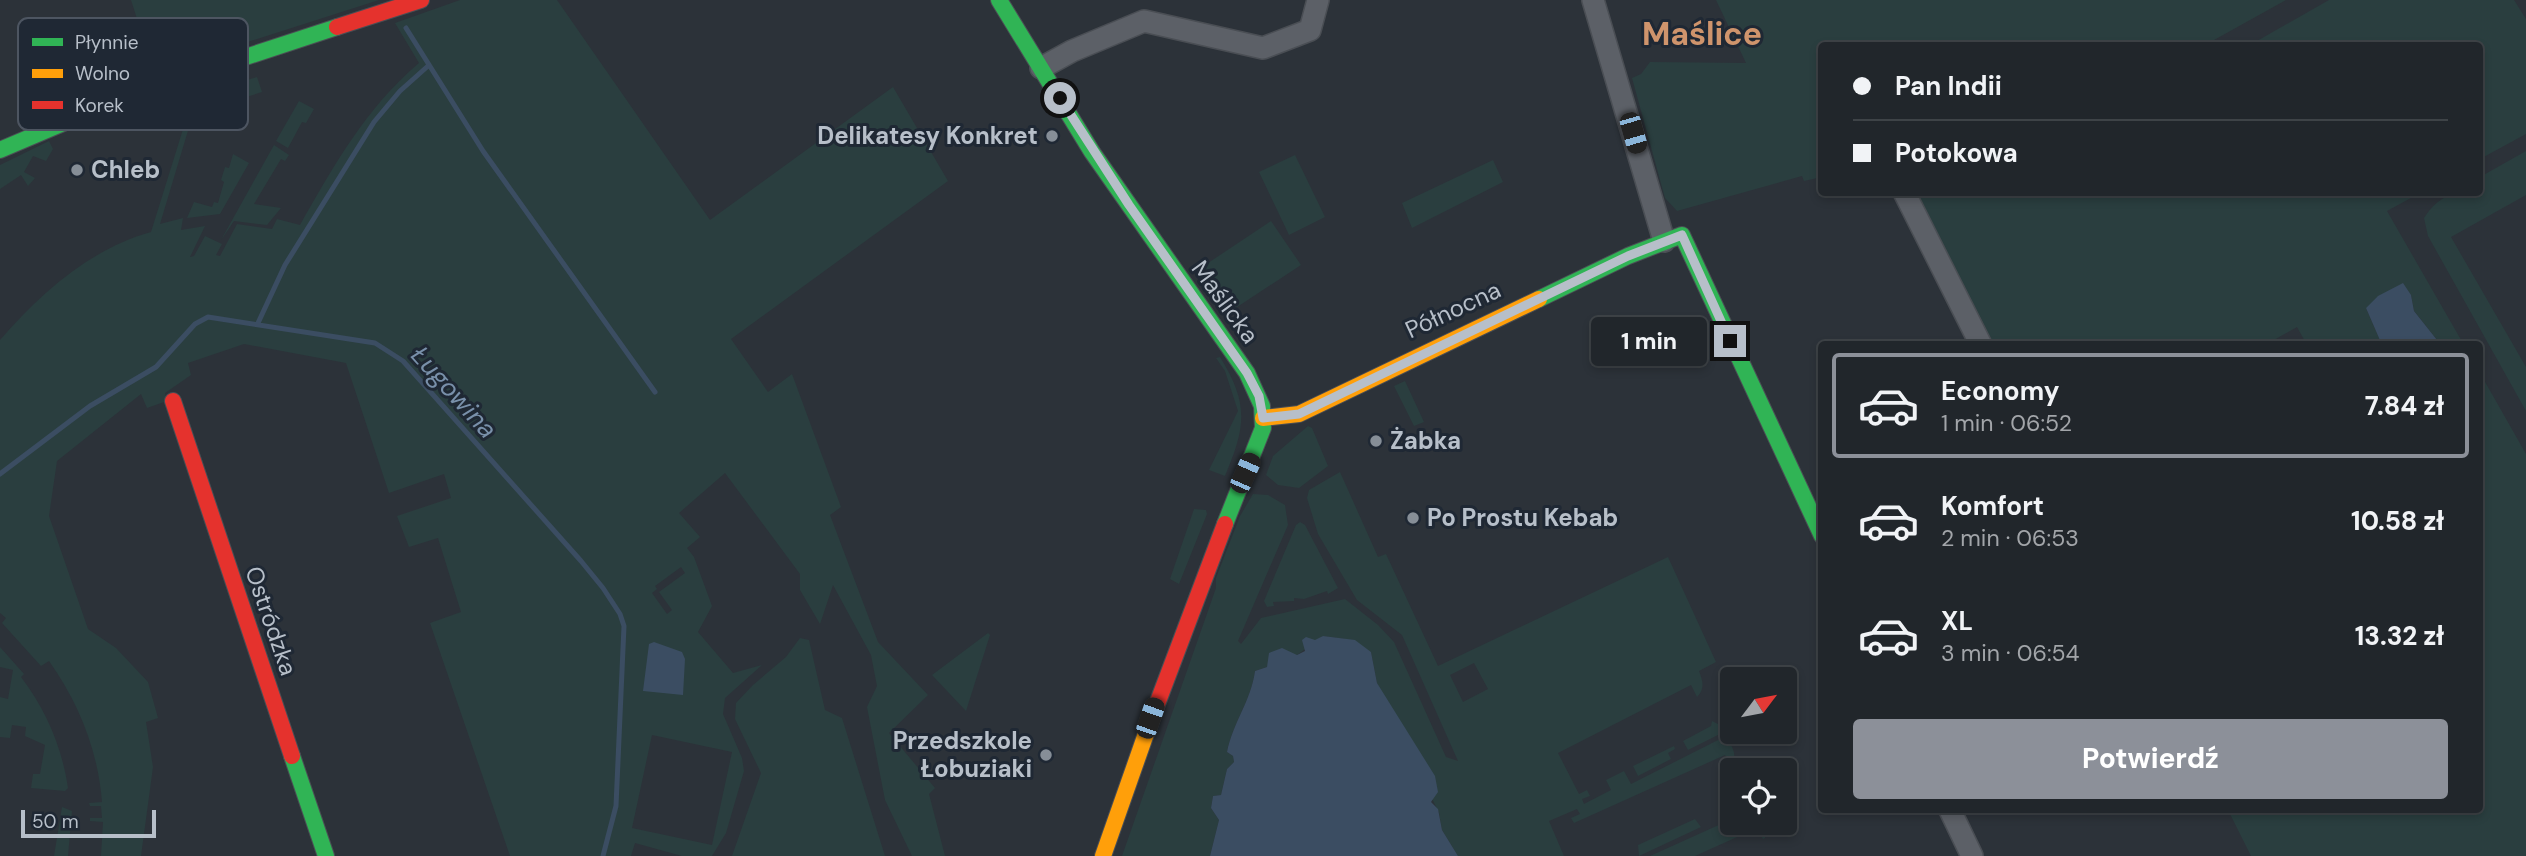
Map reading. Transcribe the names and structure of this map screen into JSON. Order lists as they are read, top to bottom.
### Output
{
  "streets": {
    "street": ["Maślicka", "Północna", "Ostródzka"]
  },
  "crossings": [
    ["Maślicka", "Północna"]
  ],
  "districts": ["Maślice"],
  "water": ["Ługowina"],
  "places": [
    "Delikatesy Konkret",
    "Chleb",
    "Żabka",
    "Po Prostu Kebab",
    "Przedszkole Łobuziaki"
  ],
  "legend": ["Płynnie", "Wolno", "Korek"],
  "scale_bar": "50 m",
  "north": "top right",
  "page": {
    "banner": ["Pan Indii", "Potokowa"],
    "bubble": "1 min",
    "list": [
      {
        "name": "Economy",
        "note": "1 min · 06:52",
        "value": "7.84 zł"
      },
      {
        "name": "Komfort",
        "note": "2 min · 06:53",
        "value": "10.58 zł"
      },
      {
        "name": "XL",
        "note": "3 min · 06:54",
        "value": "13.32 zł"
      }
    ],
    "buttons": "Potwierdź",
    "scale": "50 m"
  }
}
